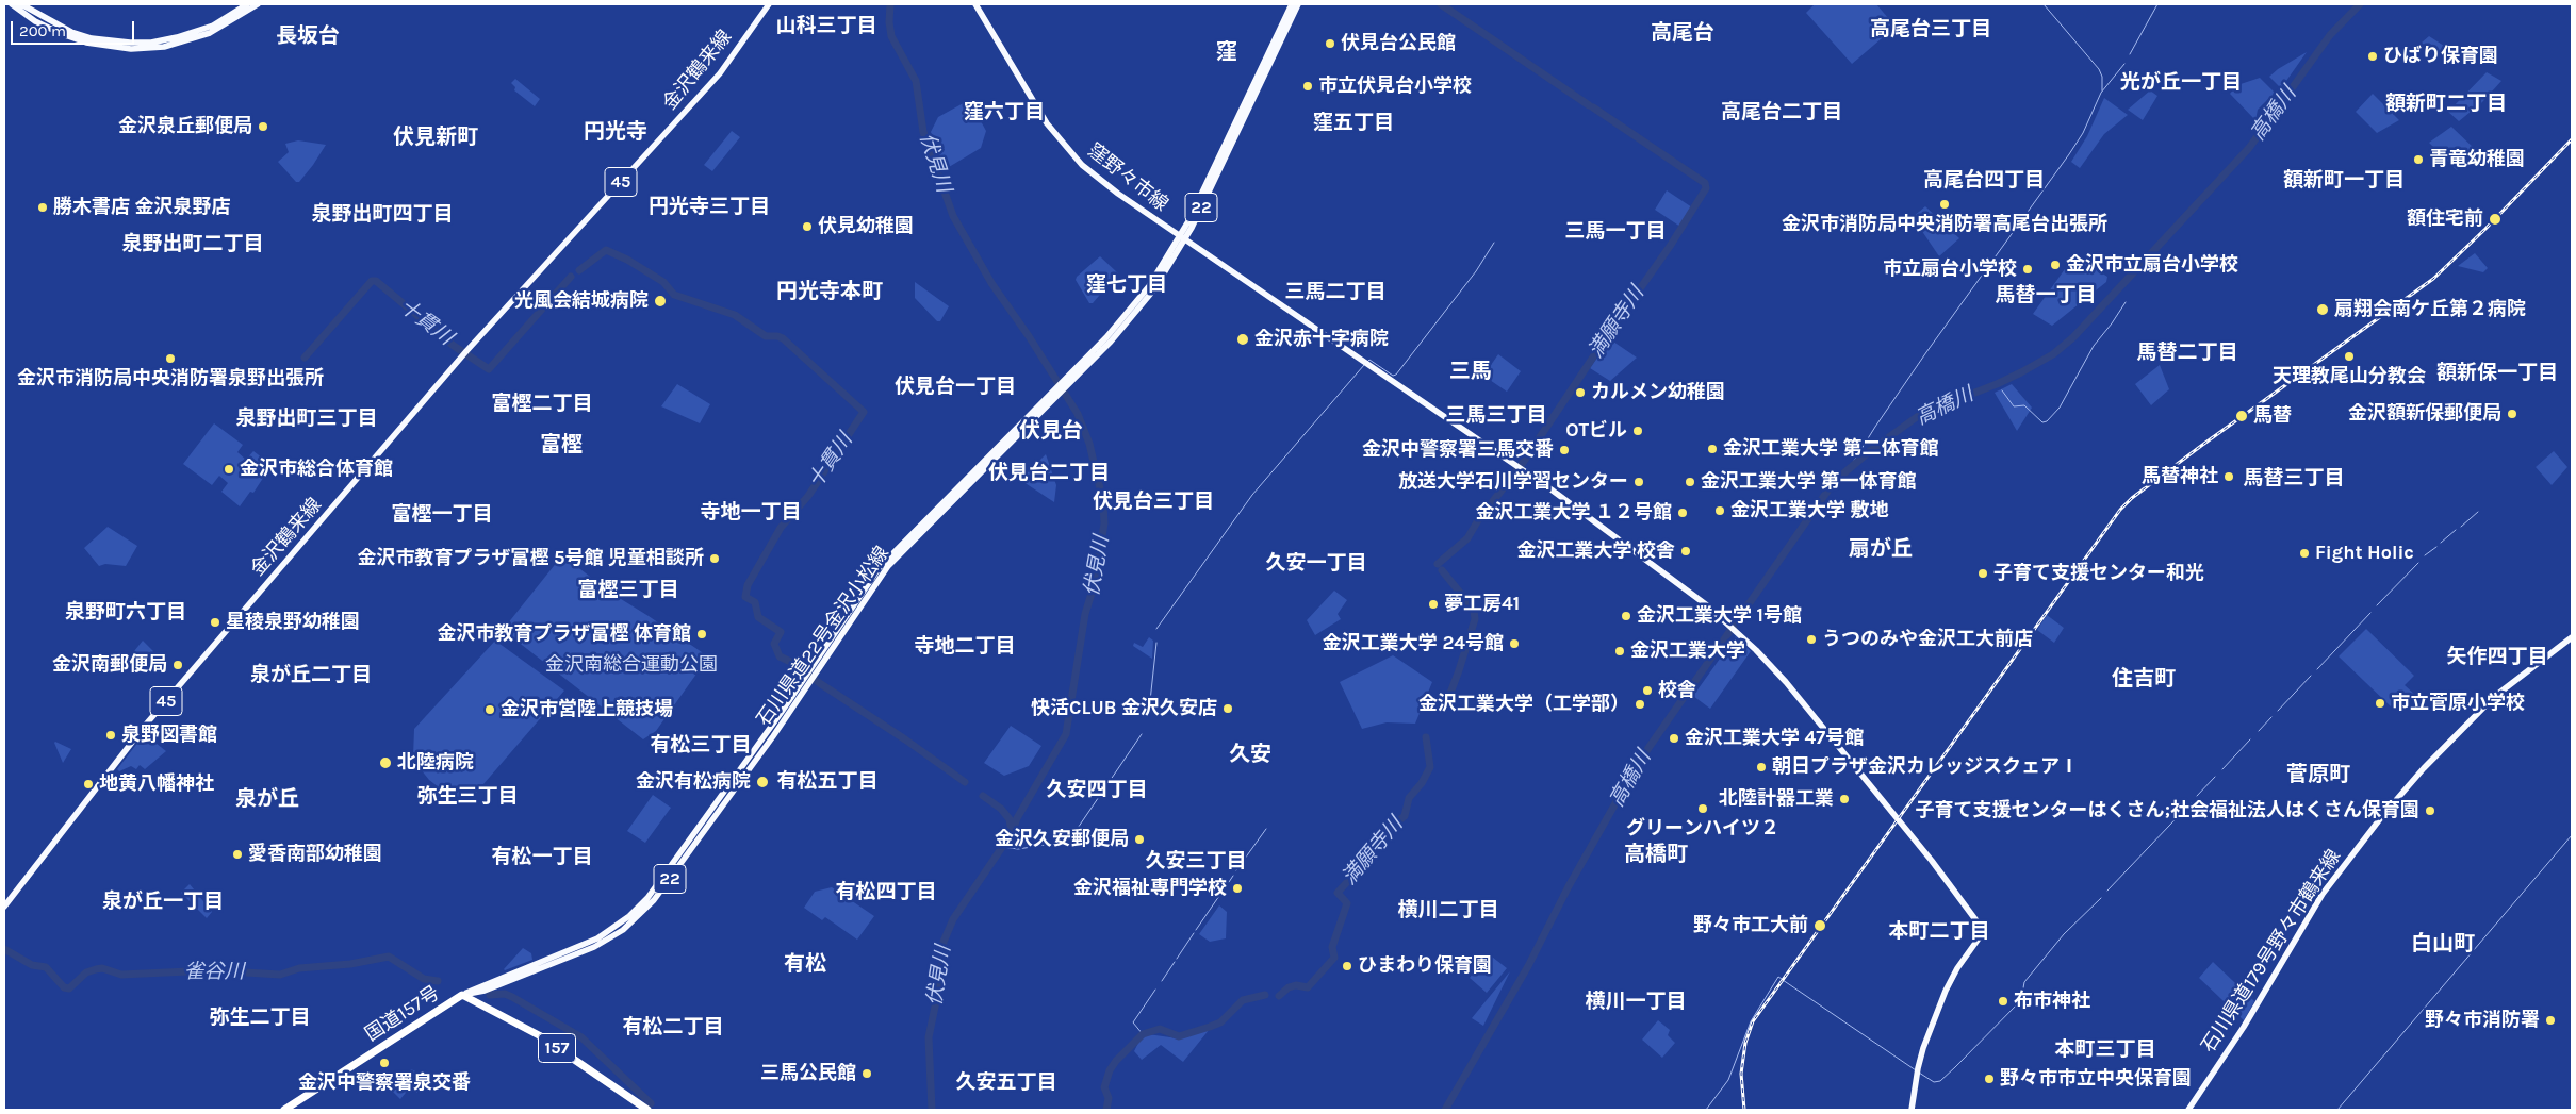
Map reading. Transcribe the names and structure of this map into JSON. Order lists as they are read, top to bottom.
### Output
{
  "streets": {
    "highway": ["国道157号", "157"],
    "main road": [
      "金沢鶴来線",
      "窪野々市線",
      "45",
      "22",
      "石川県道22号金沢小松線",
      "石川県道179号野々市鶴来線"
    ]
  },
  "crossings": [
    ["窪野々市線", "石川県道22号金沢小松線"],
    ["石川県道22号金沢小松線", "国道157号"]
  ],
  "districts": [
    "山科三丁目",
    "高尾台三丁目",
    "高尾台",
    "長坂台",
    "窪",
    "光が丘一丁目",
    "額新町二丁目",
    "窪六丁目",
    "高尾台二丁目",
    "窪五丁目",
    "円光寺",
    "伏見新町",
    "高尾台四丁目",
    "額新町一丁目",
    "円光寺三丁目",
    "泉野出町四丁目",
    "三馬一丁目",
    "泉野出町二丁目",
    "窪七丁目",
    "円光寺本町",
    "三馬二丁目",
    "馬替一丁目",
    "馬替二丁目",
    "三馬",
    "額新保一丁目",
    "伏見台一丁目",
    "富樫二丁目",
    "三馬三丁目",
    "泉野出町三丁目",
    "伏見台",
    "富樫",
    "伏見台二丁目",
    "馬替三丁目",
    "伏見台三丁目",
    "寺地一丁目",
    "富樫一丁目",
    "扇が丘",
    "久安一丁目",
    "富樫三丁目",
    "泉野町六丁目",
    "寺地二丁目",
    "矢作四丁目",
    "泉が丘二丁目",
    "住吉町",
    "有松三丁目",
    "久安",
    "菅原町",
    "有松五丁目",
    "久安四丁目",
    "弥生三丁目",
    "泉が丘",
    "高橋町",
    "有松一丁目",
    "久安三丁目",
    "有松四丁目",
    "泉が丘一丁目",
    "横川二丁目",
    "本町二丁目",
    "白山町",
    "有松",
    "横川一丁目",
    "弥生二丁目",
    "有松二丁目",
    "本町三丁目",
    "久安五丁目"
  ],
  "water": [
    "高橋川",
    "伏見川",
    "十貫川",
    "満願寺川",
    "雀谷川"
  ],
  "parks": ["金沢南総合運動公園"],
  "places": [
    "伏見台公民館",
    "ひばり保育園",
    "市立伏見台小学校",
    "金沢泉丘郵便局",
    "青竜幼稚園",
    "金沢市消防局中央消防署高尾台出張所",
    "勝木書店 金沢泉野店",
    "額住宅前",
    "伏見幼稚園",
    "金沢市立扇台小学校",
    "市立扇台小学校",
    "光風会結城病院",
    "扇翔会南ケ丘第２病院",
    "金沢赤十字病院",
    "天理教尾山分教会",
    "金沢市消防局中央消防署泉野出張所",
    "カルメン幼稚園",
    "金沢額新保郵便局",
    "馬替",
    "OTビル",
    "金沢工業大学 第二体育館",
    "金沢中警察署三馬交番",
    "金沢市総合体育館",
    "馬替神社",
    "放送大学石川学習センター",
    "金沢工業大学 第一体育館",
    "金沢工業大学 敷地",
    "金沢工業大学 １２号館",
    "金沢工業大学 校舎",
    "Fight Holic",
    "金沢市教育プラザ富樫 5号館 児童相談所",
    "子育て支援センター和光",
    "夢工房41",
    "金沢工業大学 1号館",
    "星稜泉野幼稚園",
    "金沢市教育プラザ富樫 体育館",
    "うつのみや金沢工大前店",
    "金沢工業大学 24号館",
    "金沢工業大学",
    "金沢南郵便局",
    "校舎",
    "市立菅原小学校",
    "金沢工業大学（工学部）",
    "快活CLUB 金沢久安店",
    "金沢市営陸上競技場",
    "泉野図書館",
    "金沢工業大学 47号館",
    "北陸病院",
    "朝日プラザ金沢カレッジスクェアⅠ",
    "金沢有松病院",
    "地黄八幡神社",
    "北陸計器工業",
    "グリーンハイツ２",
    "子育て支援センターはくさん;社会福祉法人はくさん保育園",
    "金沢久安郵便局",
    "愛香南部幼稚園",
    "金沢福祉専門学校",
    "野々市工大前",
    "ひまわり保育園",
    "布市神社",
    "野々市消防署",
    "金沢中警察署泉交番",
    "三馬公民館",
    "野々市市立中央保育園"
  ],
  "scale_bar": "200 m"
}
